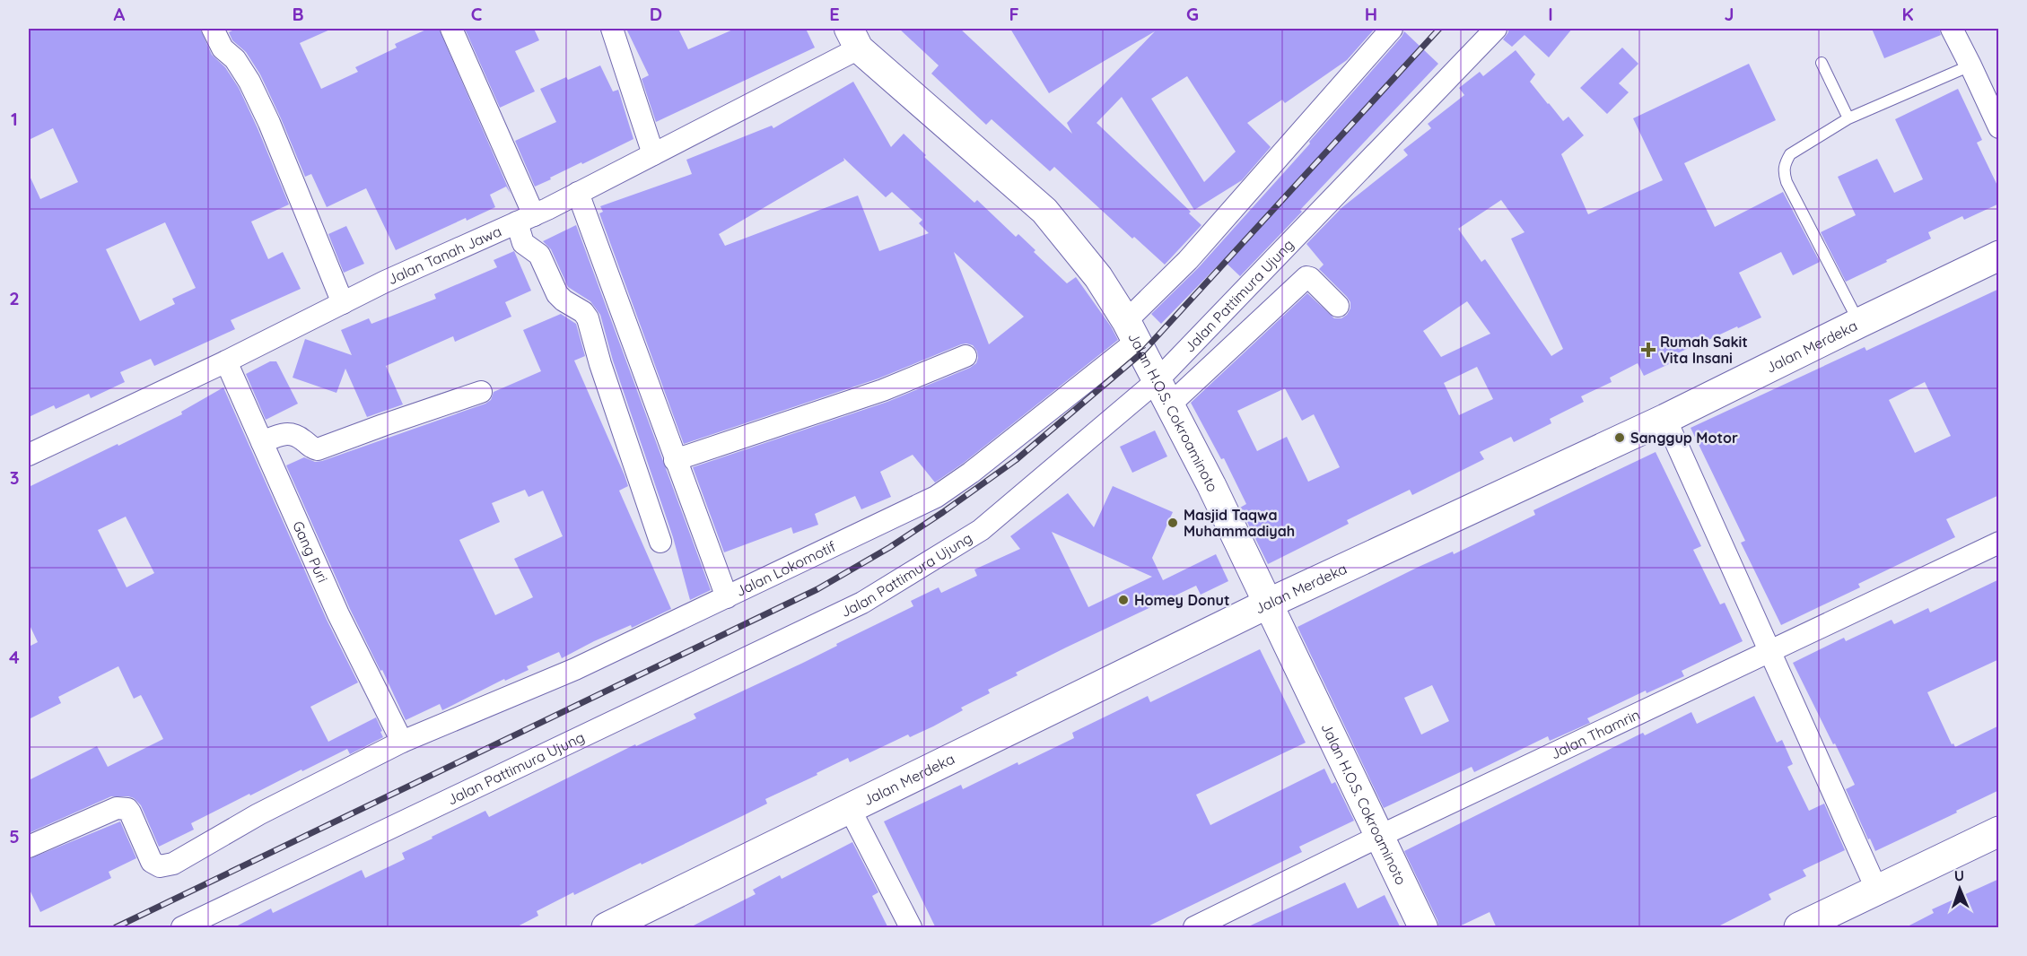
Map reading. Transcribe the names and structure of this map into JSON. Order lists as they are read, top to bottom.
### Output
{
  "streets": {
    "main road": ["Jalan Merdeka"],
    "street": [
      "Jalan Tanah Jawa",
      "Jalan Pattimura Ujung",
      "Jalan H.O.S. Cokroaminoto",
      "Gang Puri",
      "Jalan Lokomotif",
      "Jalan Thamrin"
    ]
  },
  "crossings": [
    ["Jalan Tanah Jawa", "Jalan H.O.S. Cokroaminoto"],
    ["Jalan Tanah Jawa", "Gang Puri"],
    ["Jalan Pattimura Ujung", "Jalan H.O.S. Cokroaminoto"],
    ["Jalan Merdeka", "Jalan H.O.S. Cokroaminoto"],
    ["Jalan H.O.S. Cokroaminoto", "Jalan Lokomotif"],
    ["Jalan H.O.S. Cokroaminoto", "Jalan Thamrin"],
    ["Gang Puri", "Jalan Lokomotif"]
  ],
  "places": {
    "health": ["Rumah Sakit Vita Insani"],
    "other": ["Sanggup Motor", "Masjid Taqwa Muhammadiyah", "Homey Donut"]
  },
  "north": "top",
  "grid": {
    "columns": [
      "A",
      "B",
      "C",
      "D",
      "E",
      "F",
      "G",
      "H",
      "I",
      "J",
      "K"
    ],
    "rows": [
      "1",
      "2",
      "3",
      "4",
      "5"
    ]
  }
}
